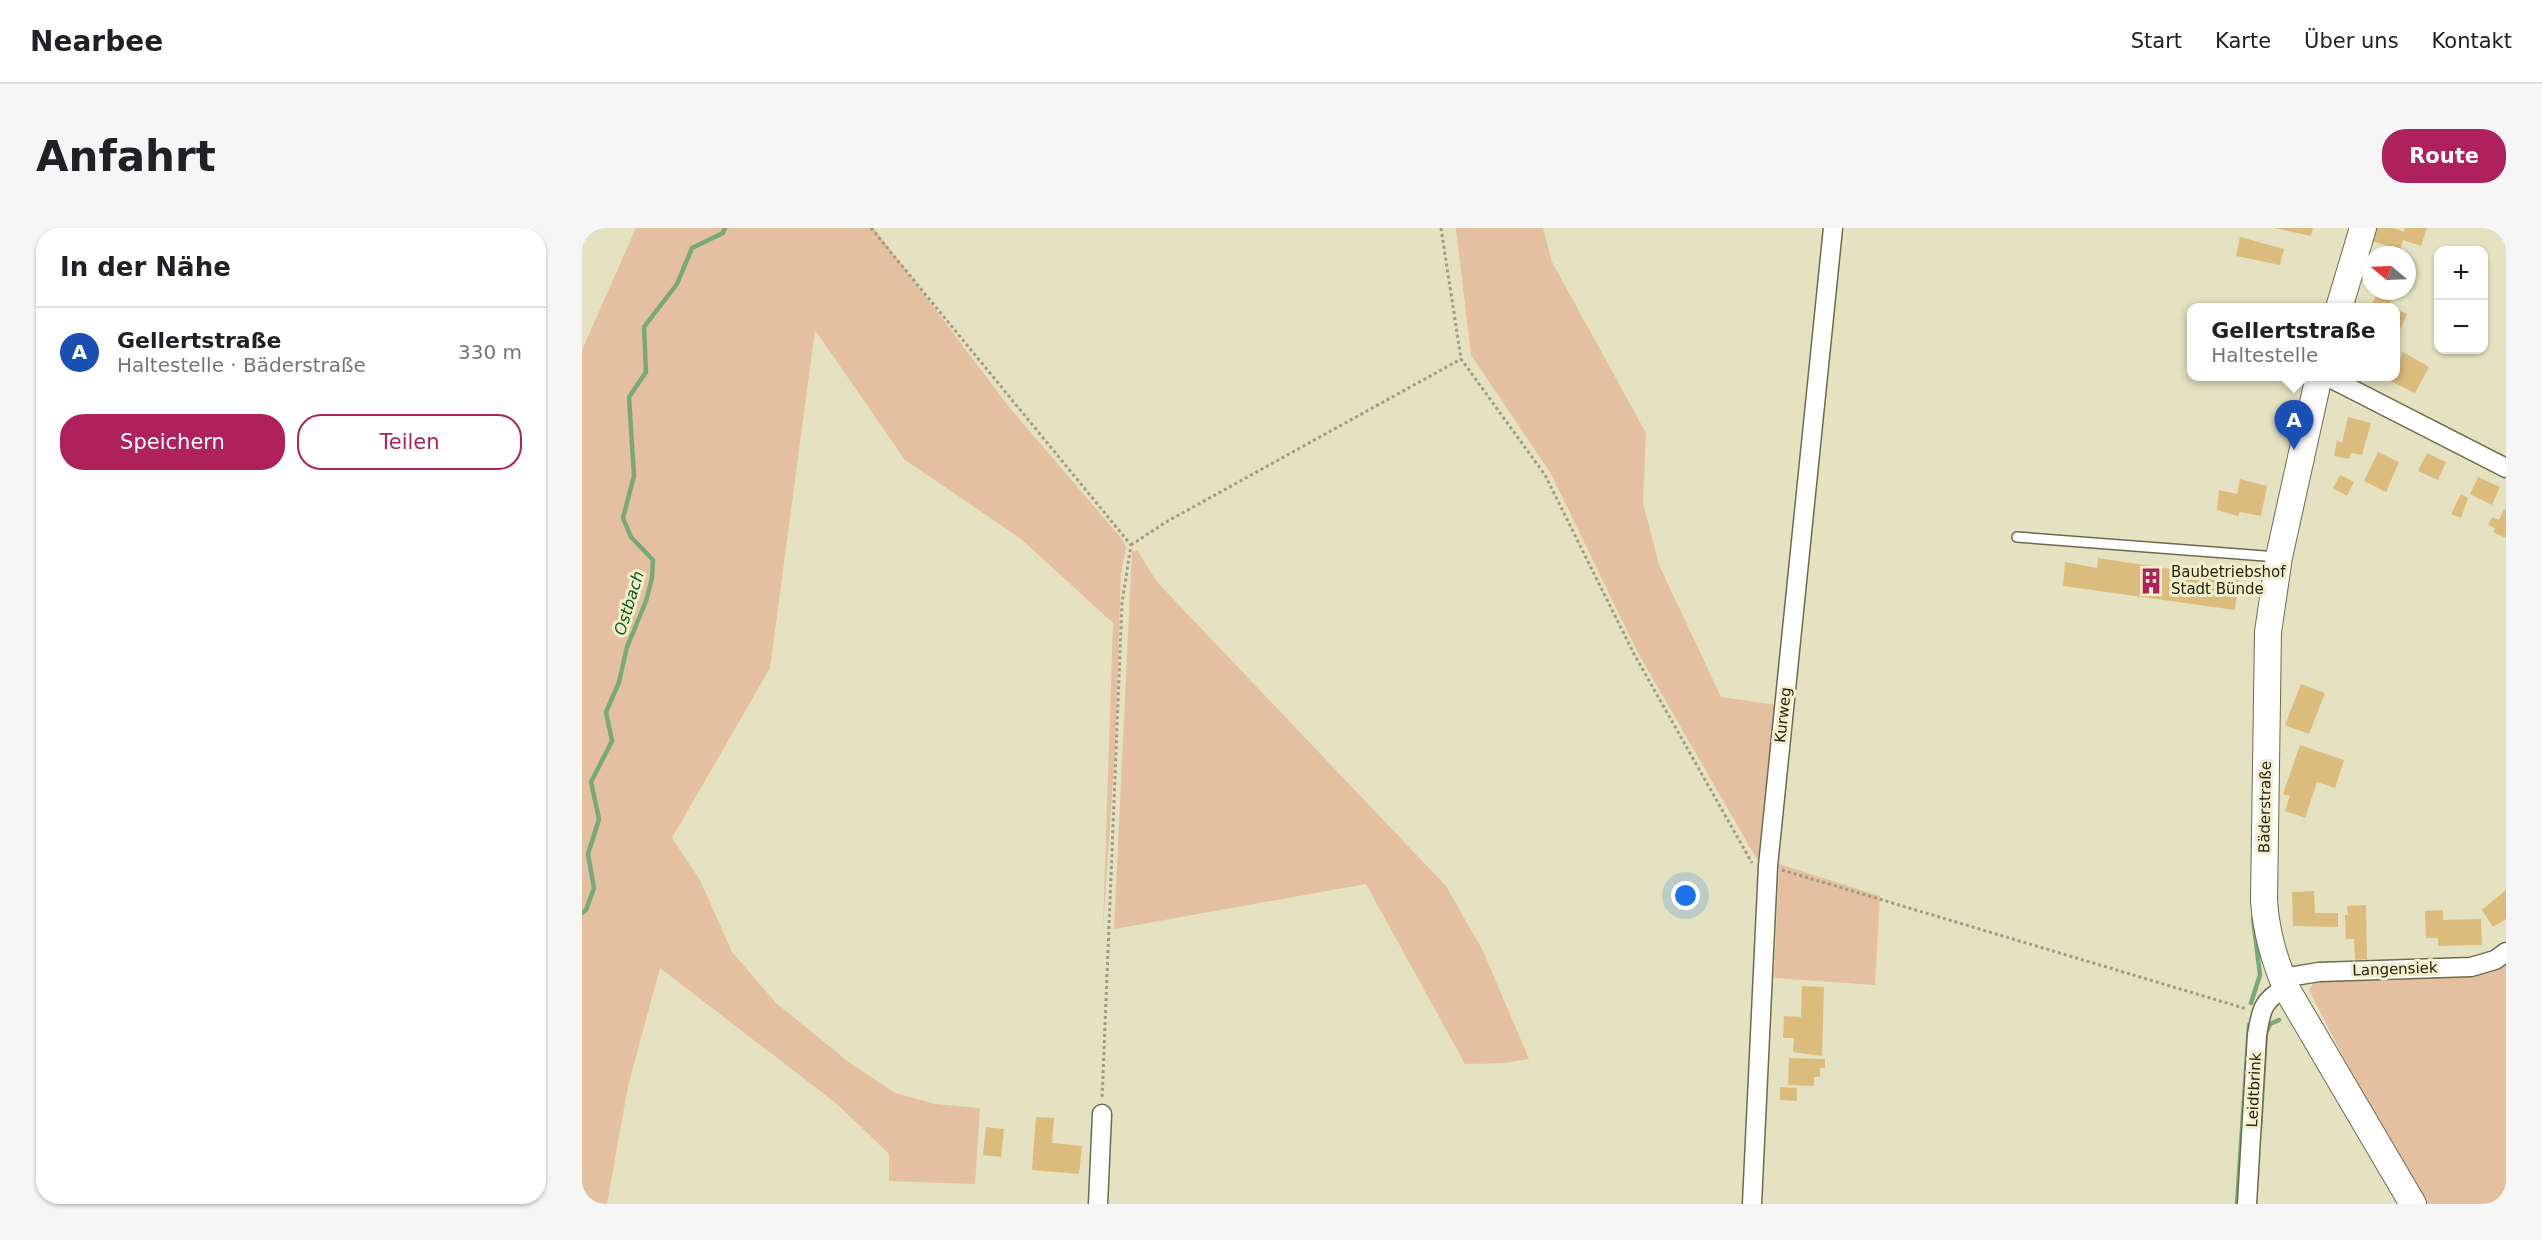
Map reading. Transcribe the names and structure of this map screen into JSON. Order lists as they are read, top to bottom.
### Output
{
  "streets": {
    "street": [
      "Kurweg",
      "Bäderstraße",
      "Langensiek",
      "Leidtbrink"
    ]
  },
  "crossings": [
    ["Bäderstraße", "Langensiek"]
  ],
  "water": ["Ostbach"],
  "places": {
    "building": ["Baubetriebshof Stadt Bünde"]
  },
  "north": "left",
  "page": {
    "header": "Nearbee",
    "nav": [
      "Start",
      "Karte",
      "Über uns",
      "Kontakt"
    ],
    "buttons": [
      "Route",
      ["Speichern", "Teilen"]
    ],
    "title": "Anfahrt",
    "heading": "In der Nähe",
    "map_buttons": ["+", "−"],
    "popup": ["Gellertstraße", "Haltestelle"],
    "list": [
      {
        "mark": "A",
        "name": "Gellertstraße",
        "note": "Haltestelle · Bäderstraße",
        "value": "330 m"
      }
    ],
    "pins": "A"
  }
}
